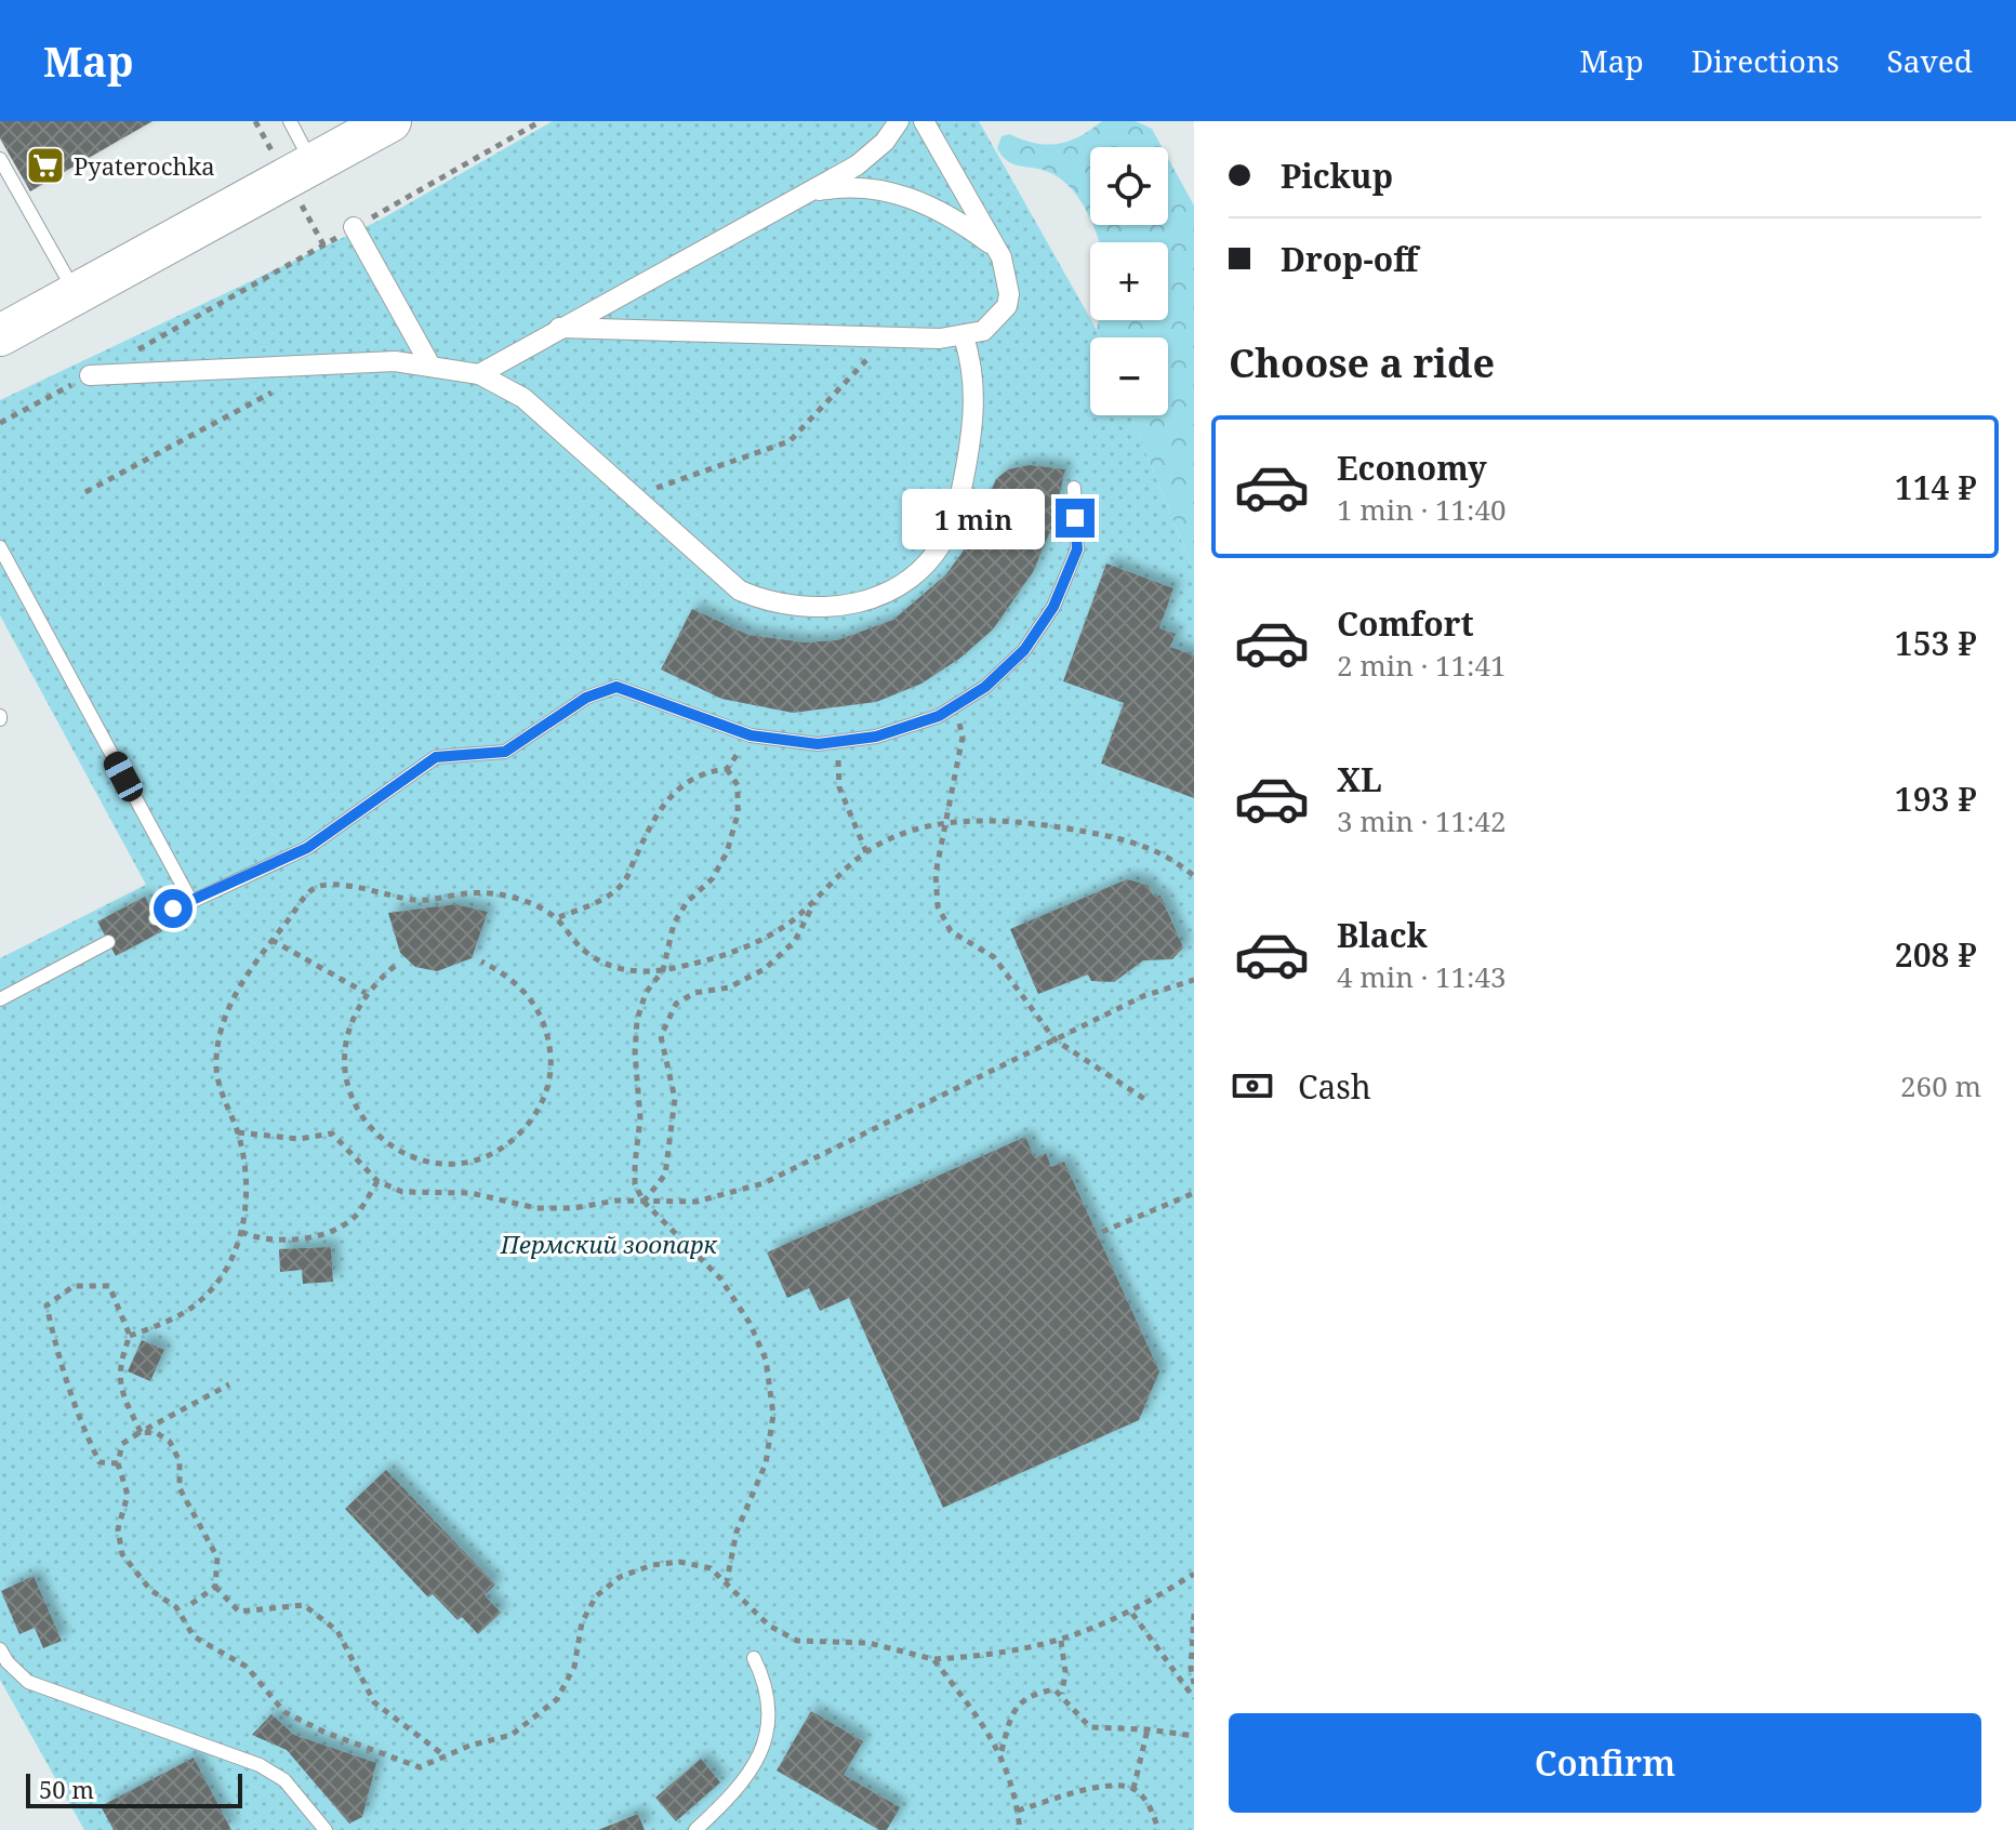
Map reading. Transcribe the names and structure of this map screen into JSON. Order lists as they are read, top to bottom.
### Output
{
  "parks": ["Пермский зоопарк"],
  "places": {
    "supermarket": ["Pyaterochka"]
  },
  "scale_bar": "50 m",
  "page": {
    "header": "Map",
    "nav": ["Map", "Directions", "Saved"],
    "banner": ["Pickup", "Drop-off"],
    "map_buttons": ["+", "−"],
    "heading": "Choose a ride",
    "list": [
      {
        "name": "Economy",
        "note": "1 min · 11:40",
        "value": "114 ₽"
      },
      {
        "name": "Comfort",
        "note": "2 min · 11:41",
        "value": "153 ₽"
      },
      {
        "name": "XL",
        "note": "3 min · 11:42",
        "value": "193 ₽"
      },
      {
        "name": "Black",
        "note": "4 min · 11:43",
        "value": "208 ₽"
      }
    ],
    "bubble": "1 min",
    "pay": ["Cash", "260 m"],
    "buttons": "Confirm",
    "scale": "50 m"
  }
}
